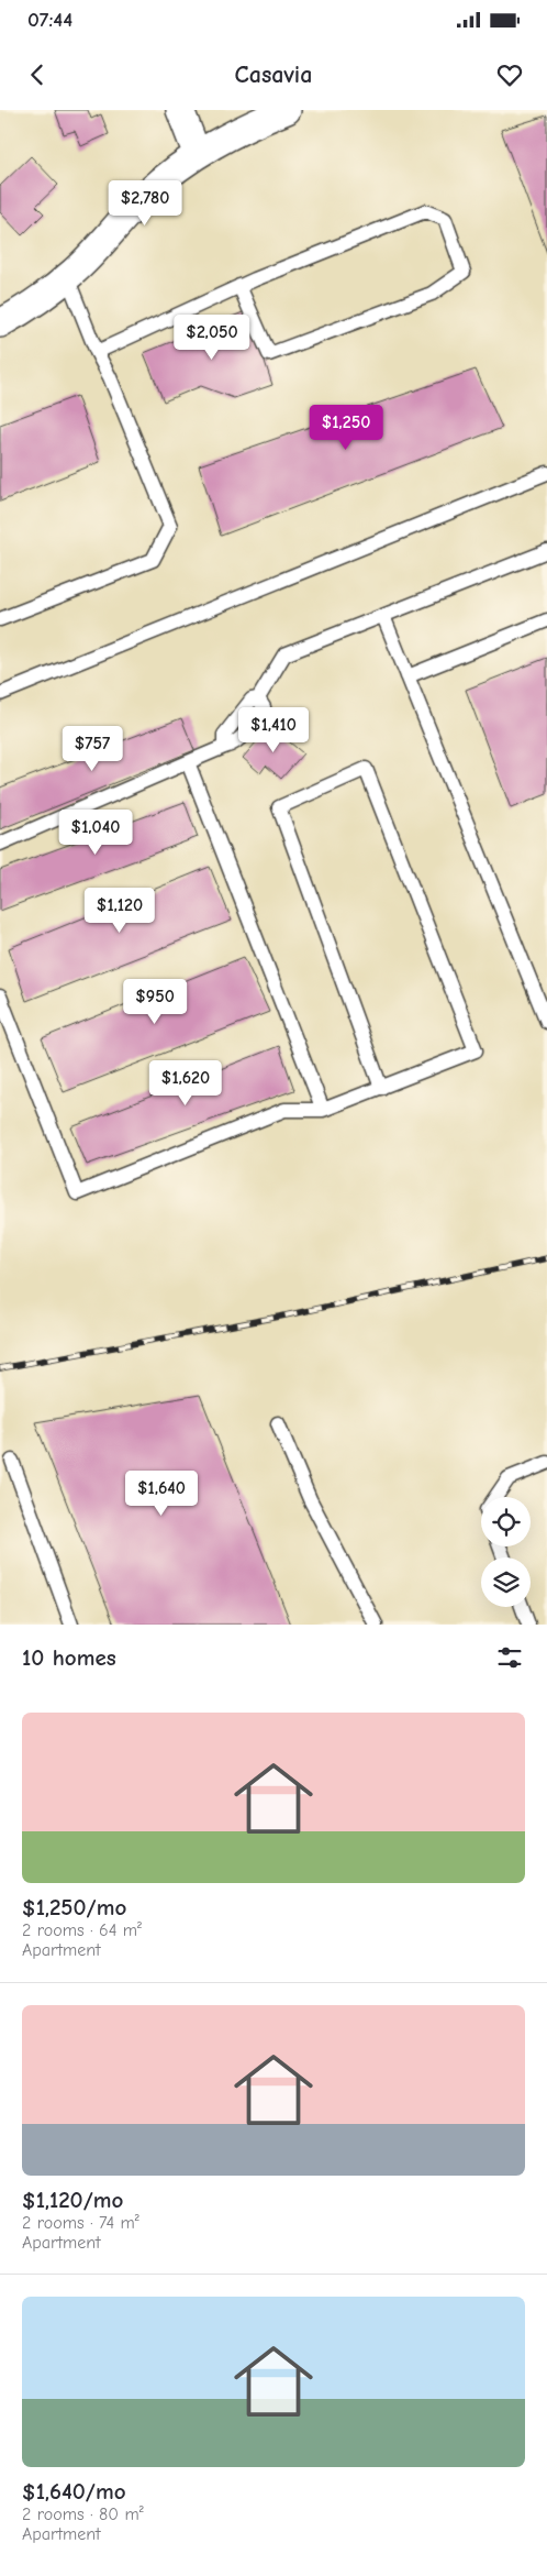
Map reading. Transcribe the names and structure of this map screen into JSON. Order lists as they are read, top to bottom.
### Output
{
  "page": {
    "status": "07:44",
    "header": "Casavia",
    "price": [
      "$2,780",
      "$2,050",
      "$1,250",
      "$1,410",
      "$757",
      "$1,040",
      "$1,120",
      "$950",
      "$1,620",
      "$1,640"
    ],
    "heading": "10 homes",
    "list": [
      {
        "name": "$1,250/mo",
        "note": "2 rooms · 64 m² · Apartment"
      },
      {
        "name": "$1,120/mo",
        "note": "2 rooms · 74 m² · Apartment"
      },
      {
        "name": "$1,640/mo",
        "note": "2 rooms · 80 m² · Apartment"
      }
    ]
  }
}
